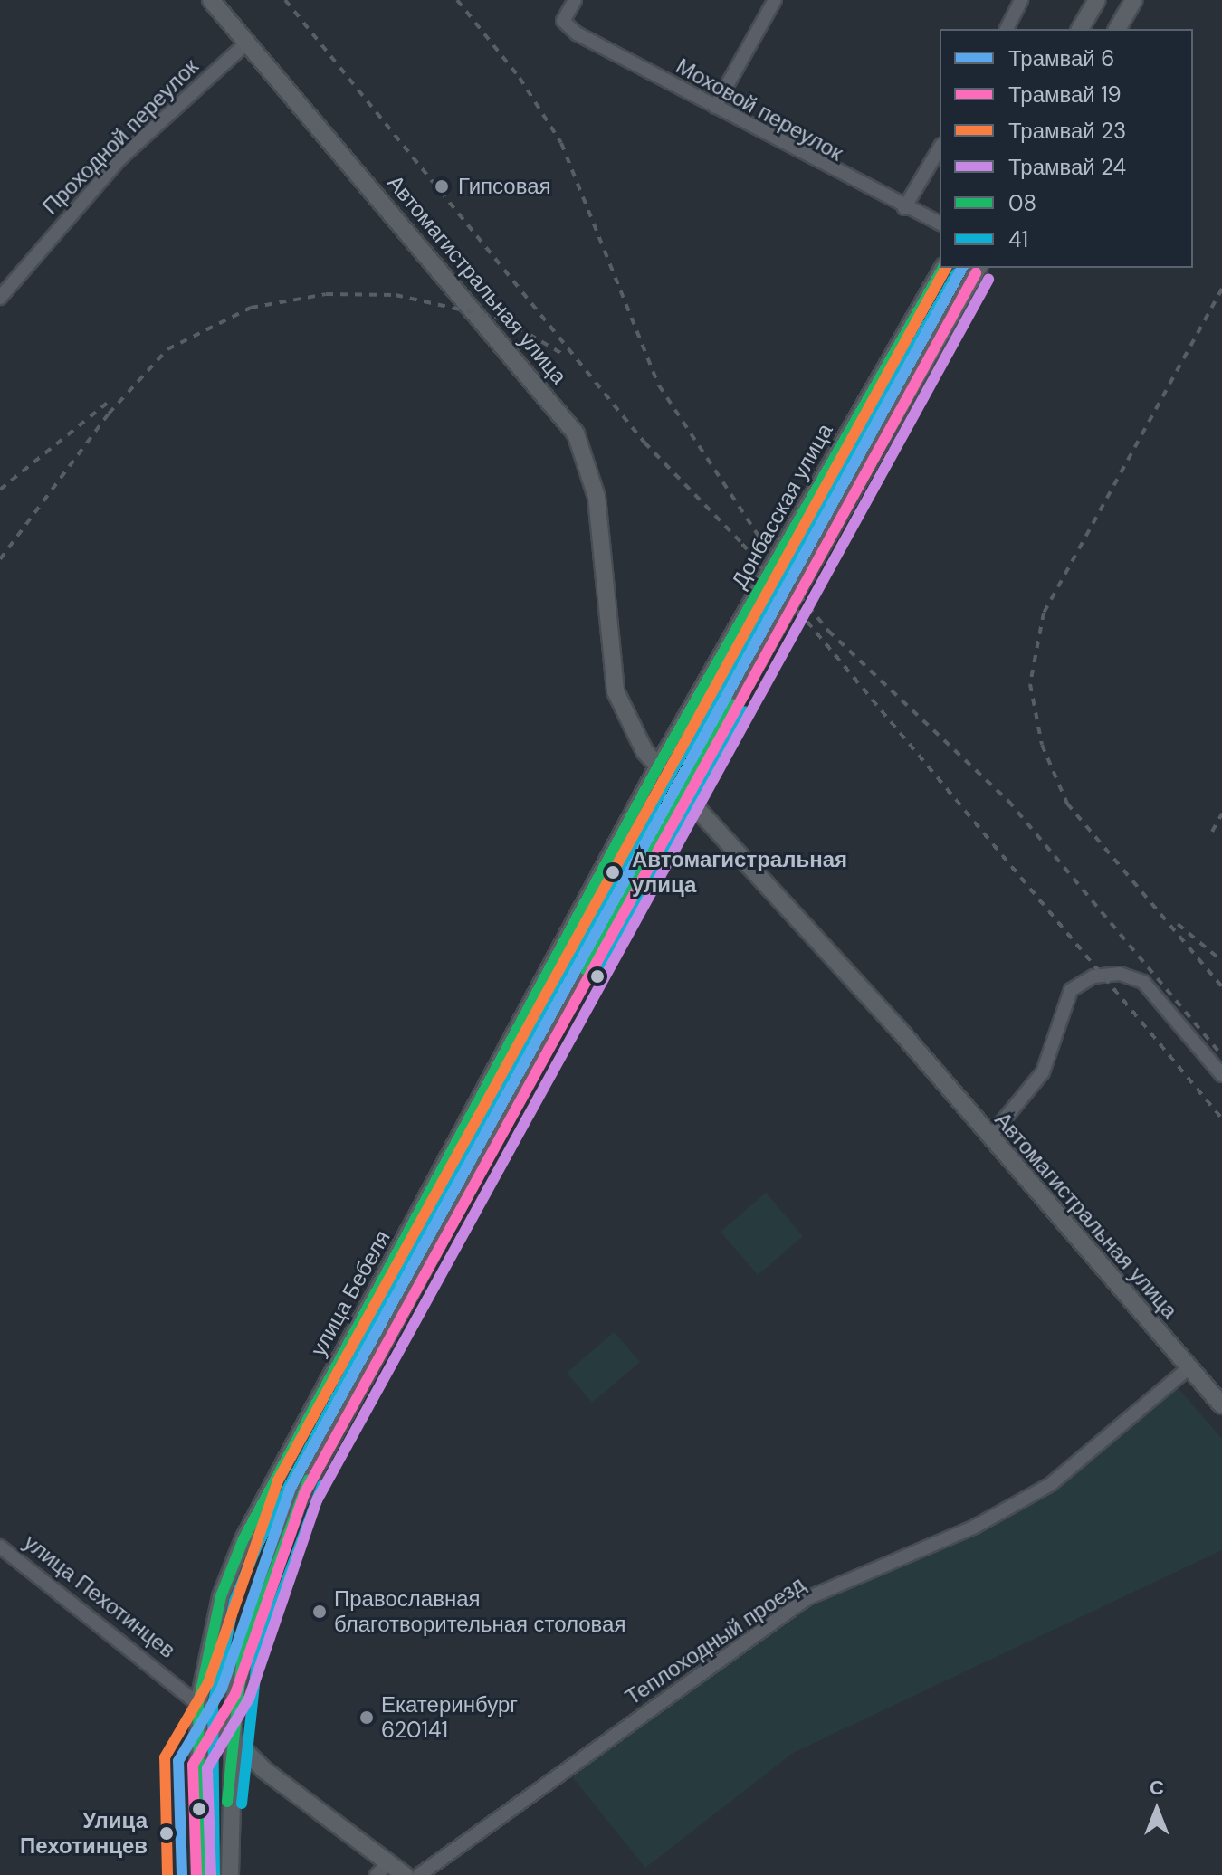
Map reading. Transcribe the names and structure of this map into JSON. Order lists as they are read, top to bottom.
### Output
{
  "streets": {
    "main road": [
      "Автомагистральная улица",
      "Донбасская улица",
      "улица Бебеля",
      "улица Пехотинцев"
    ],
    "street": ["Моховой переулок", "Проходной переулок", "Теплоходный проезд"]
  },
  "crossings": [
    ["Проходной переулок", "Автомагистральная улица"],
    ["Автомагистральная улица", "Донбасская улица"],
    ["Автомагистральная улица", "улица Бебеля"],
    ["Автомагистральная улица", "Теплоходный проезд"],
    ["Донбасская улица", "улица Бебеля"],
    ["улица Бебеля", "улица Пехотинцев"]
  ],
  "places": [
    "Гипсовая",
    "Автомагистральная улица",
    "Православная благотворительная столовая",
    "Екатеринбург 620141",
    "Улица Пехотинцев"
  ],
  "lines": [
    "tram line 6",
    "tram line 23",
    "transit line 08",
    "tram line 19",
    "transit line 41",
    "tram line 24"
  ],
  "legend": [
    "Трамвай 6",
    "Трамвай 19",
    "Трамвай 23",
    "Трамвай 24",
    "08",
    "41"
  ],
  "north": "top"
}
